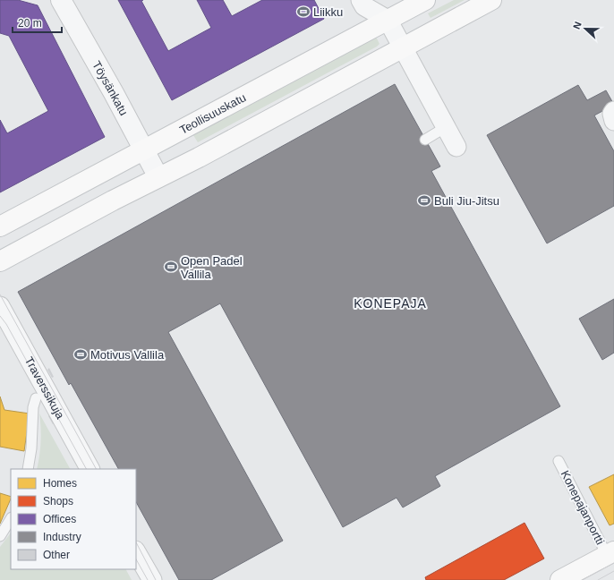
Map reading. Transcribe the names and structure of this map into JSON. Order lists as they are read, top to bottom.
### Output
{
  "streets": {
    "main road": ["Teollisuuskatu"],
    "street": ["Töysänkatu", "Traverssikuja"],
    "lane": ["Konepajanportti"]
  },
  "crossings": [
    ["Töysänkatu", "Teollisuuskatu"]
  ],
  "districts": ["KONEPAJA"],
  "places": {
    "sports": [
      "Liikku",
      "Buli Jiu-Jitsu",
      "Open Padel Vallila",
      "Motivus Vallila"
    ]
  },
  "legend": [
    "Homes",
    "Shops",
    "Offices",
    "Industry",
    "Other"
  ],
  "scale_bar": "20 m",
  "north": "left"
}
